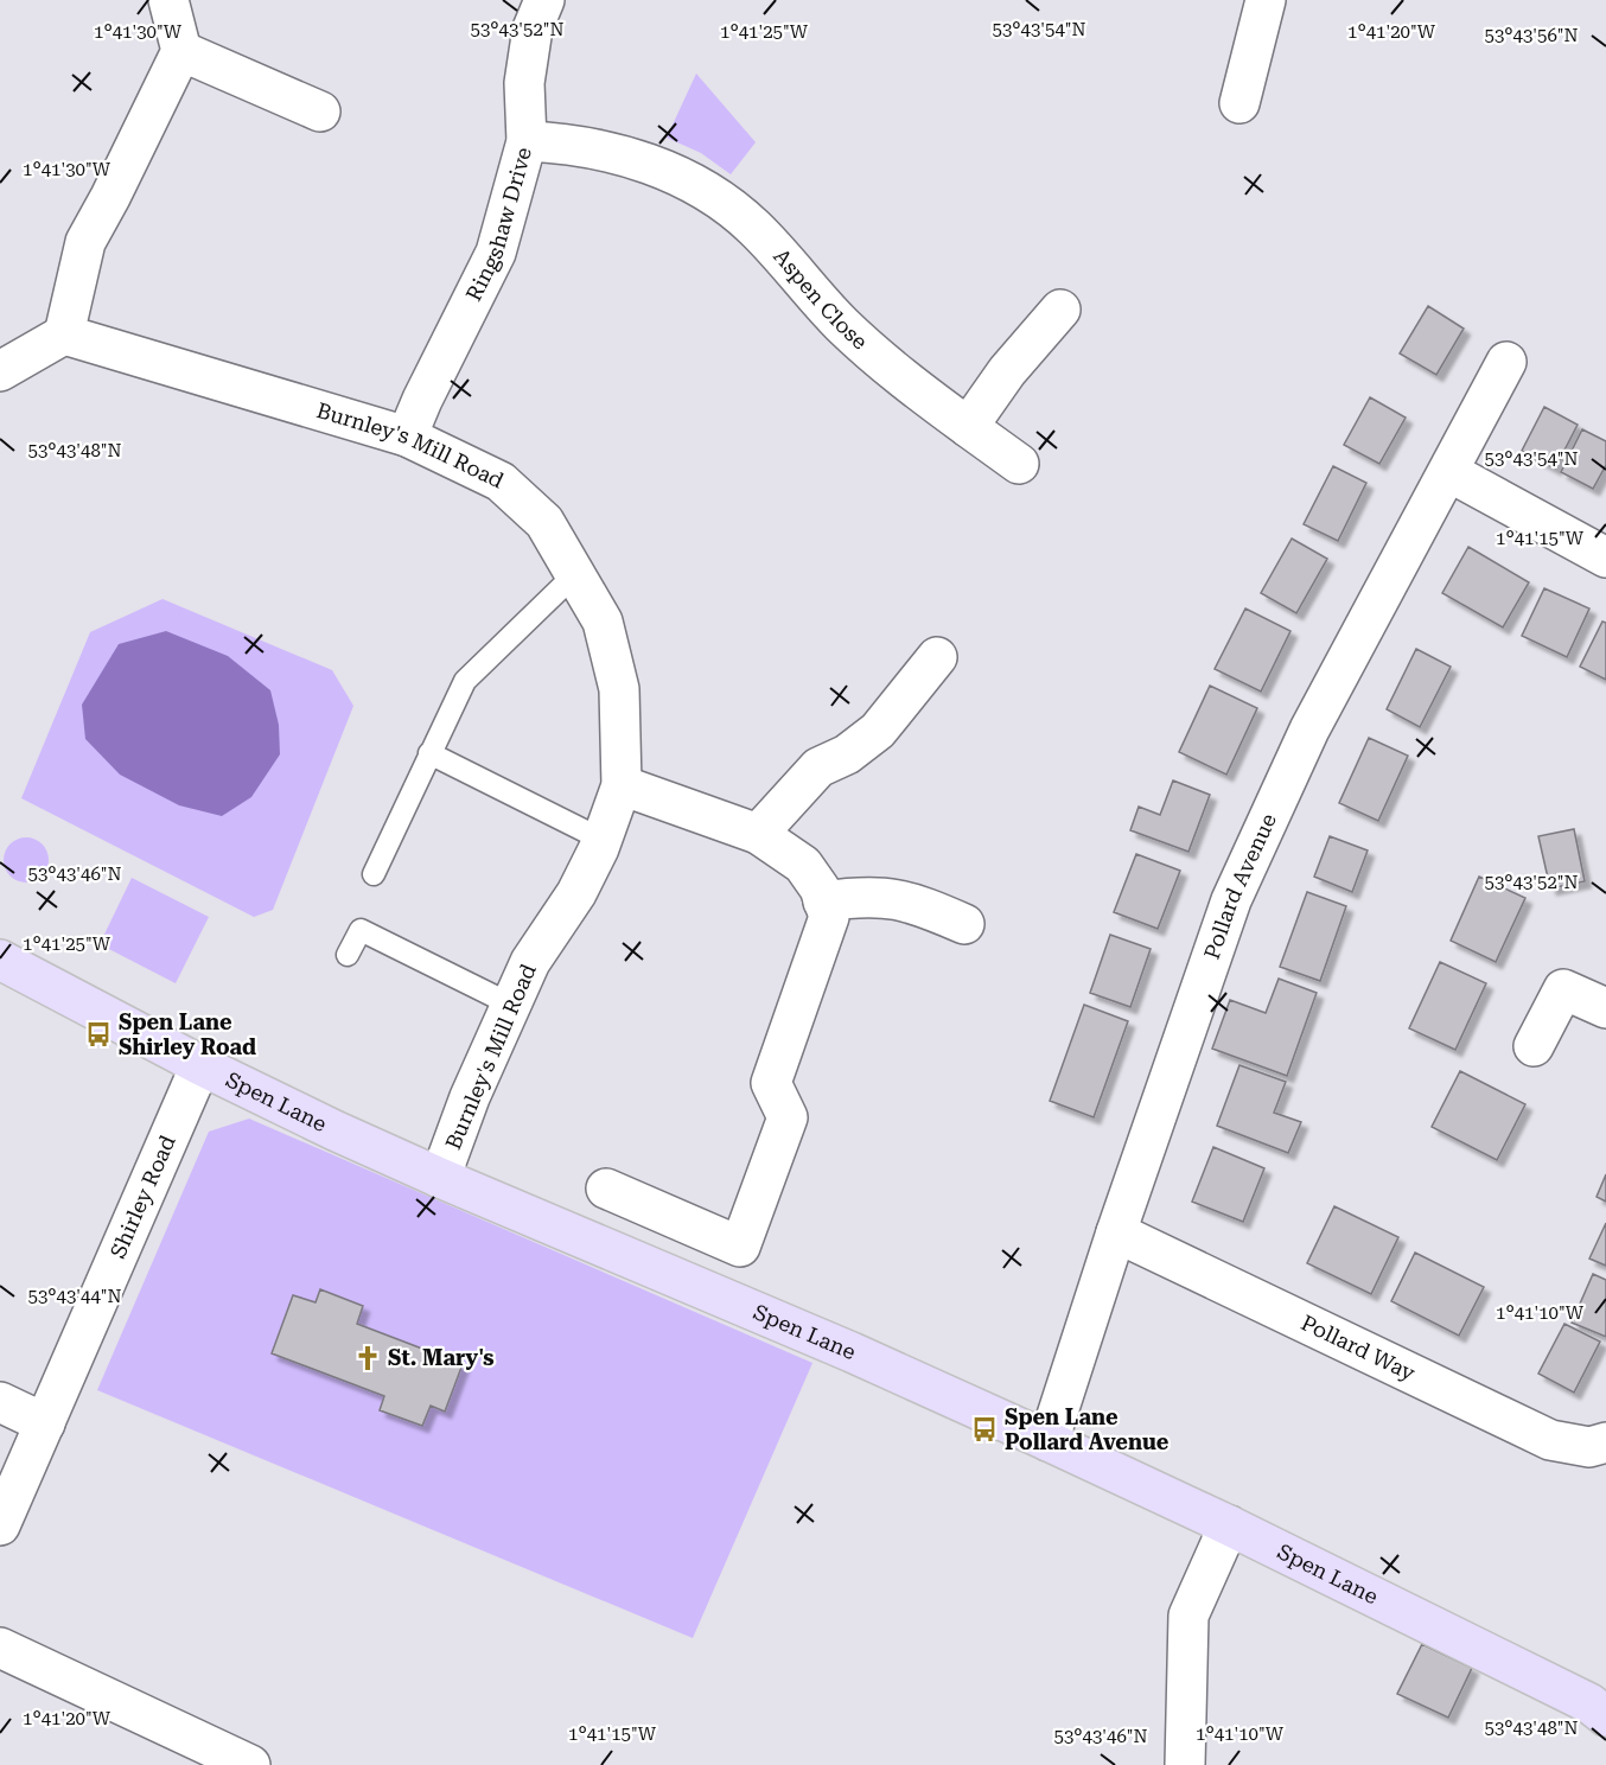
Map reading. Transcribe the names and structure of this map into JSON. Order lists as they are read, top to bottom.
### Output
{
  "streets": {
    "main road": ["Spen Lane"],
    "street": [
      "Ringshaw Drive",
      "Aspen Close",
      "Burnley's Mill Road",
      "Pollard Avenue",
      "Shirley Road",
      "Pollard Way"
    ]
  },
  "crossings": [
    ["Ringshaw Drive", "Aspen Close"],
    ["Ringshaw Drive", "Burnley's Mill Road"],
    ["Burnley's Mill Road", "Spen Lane"],
    ["Pollard Avenue", "Spen Lane"],
    ["Pollard Avenue", "Pollard Way"],
    ["Spen Lane", "Shirley Road"]
  ],
  "places": {
    "bus stop": ["Spen Lane Shirley Road", "Spen Lane Pollard Avenue"],
    "church": ["St. Mary's"]
  },
  "coordinates": [
    "53°43'54\"N",
    "53°43'52\"N",
    "1°41'30\"W",
    "1°41'20\"W",
    "1°41'25\"W",
    "53°43'56\"N",
    "53°43'48\"N",
    "1°41'15\"W",
    "53°43'46\"N",
    "53°43'44\"N",
    "1°41'10\"W"
  ]
}
